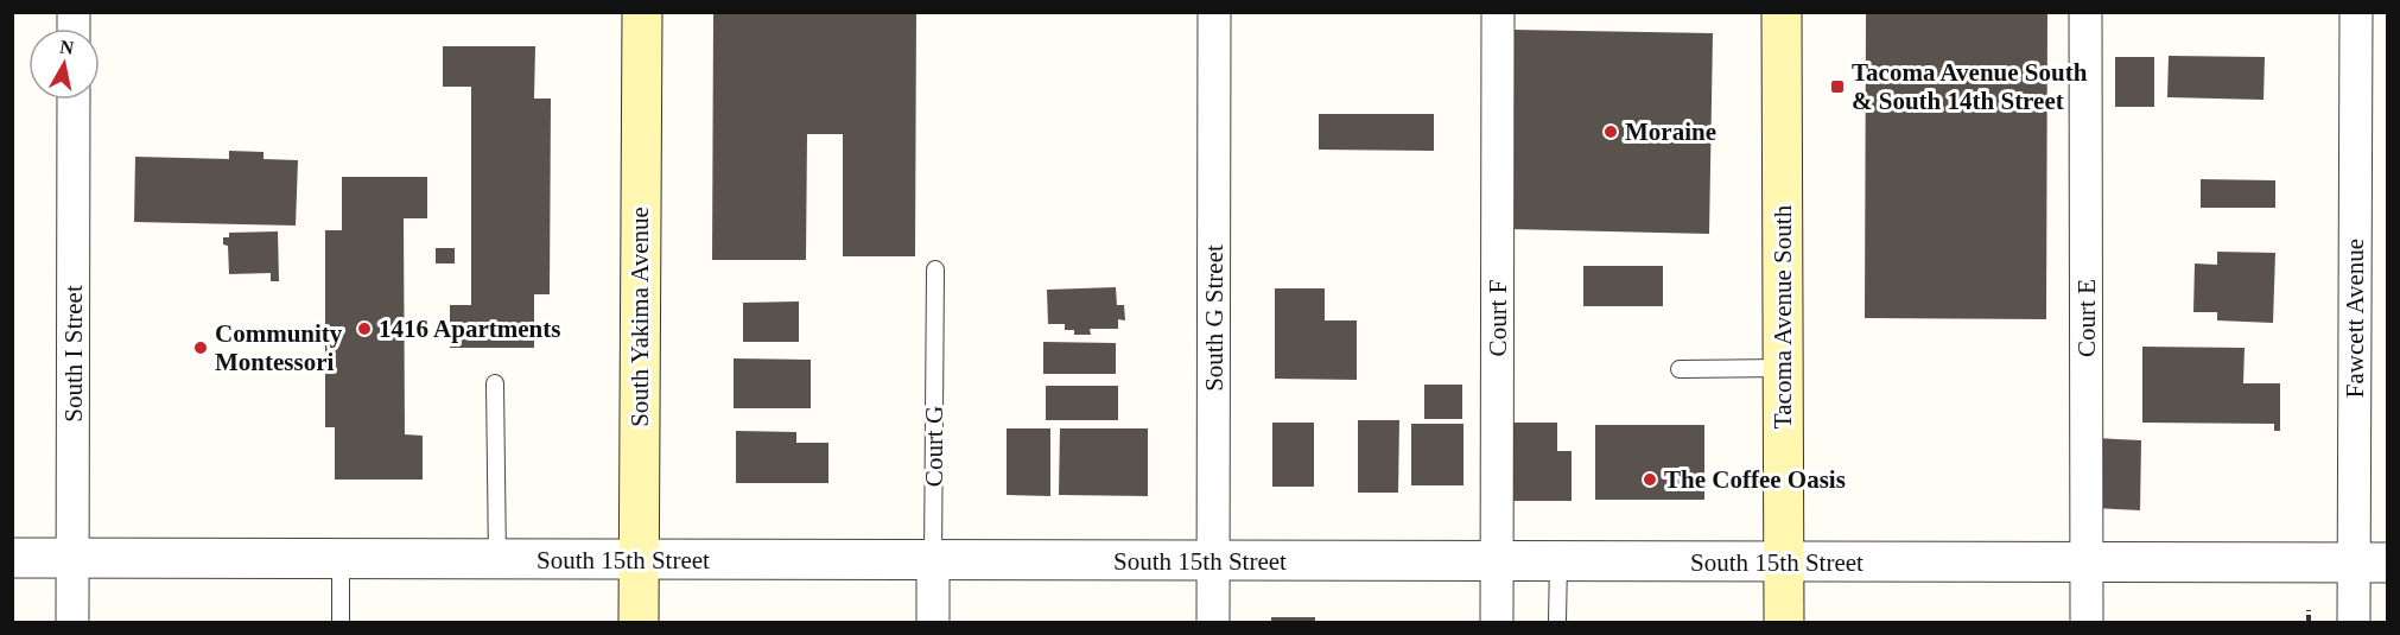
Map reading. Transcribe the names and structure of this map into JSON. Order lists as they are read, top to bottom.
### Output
{
  "streets": {
    "main road": ["South Yakima Avenue", "Tacoma Avenue South"],
    "street": [
      "South G Street",
      "Court F",
      "Court E",
      "Fawcett Avenue",
      "South I Street",
      "Court G",
      "South 15th Street"
    ]
  },
  "crossings": [
    ["South Yakima Avenue", "South 15th Street"],
    ["Tacoma Avenue South", "South 15th Street"],
    ["South G Street", "South 15th Street"],
    ["Court F", "South 15th Street"],
    ["Court E", "South 15th Street"],
    ["Fawcett Avenue", "South 15th Street"],
    ["South I Street", "South 15th Street"],
    ["Court G", "South 15th Street"]
  ],
  "places": {
    "transit": ["Tacoma Avenue South & South 14th Street"],
    "other": [
      "Moraine",
      "1416 Apartments",
      "Community Montessori",
      "The Coffee Oasis"
    ]
  },
  "north": "top"
}
